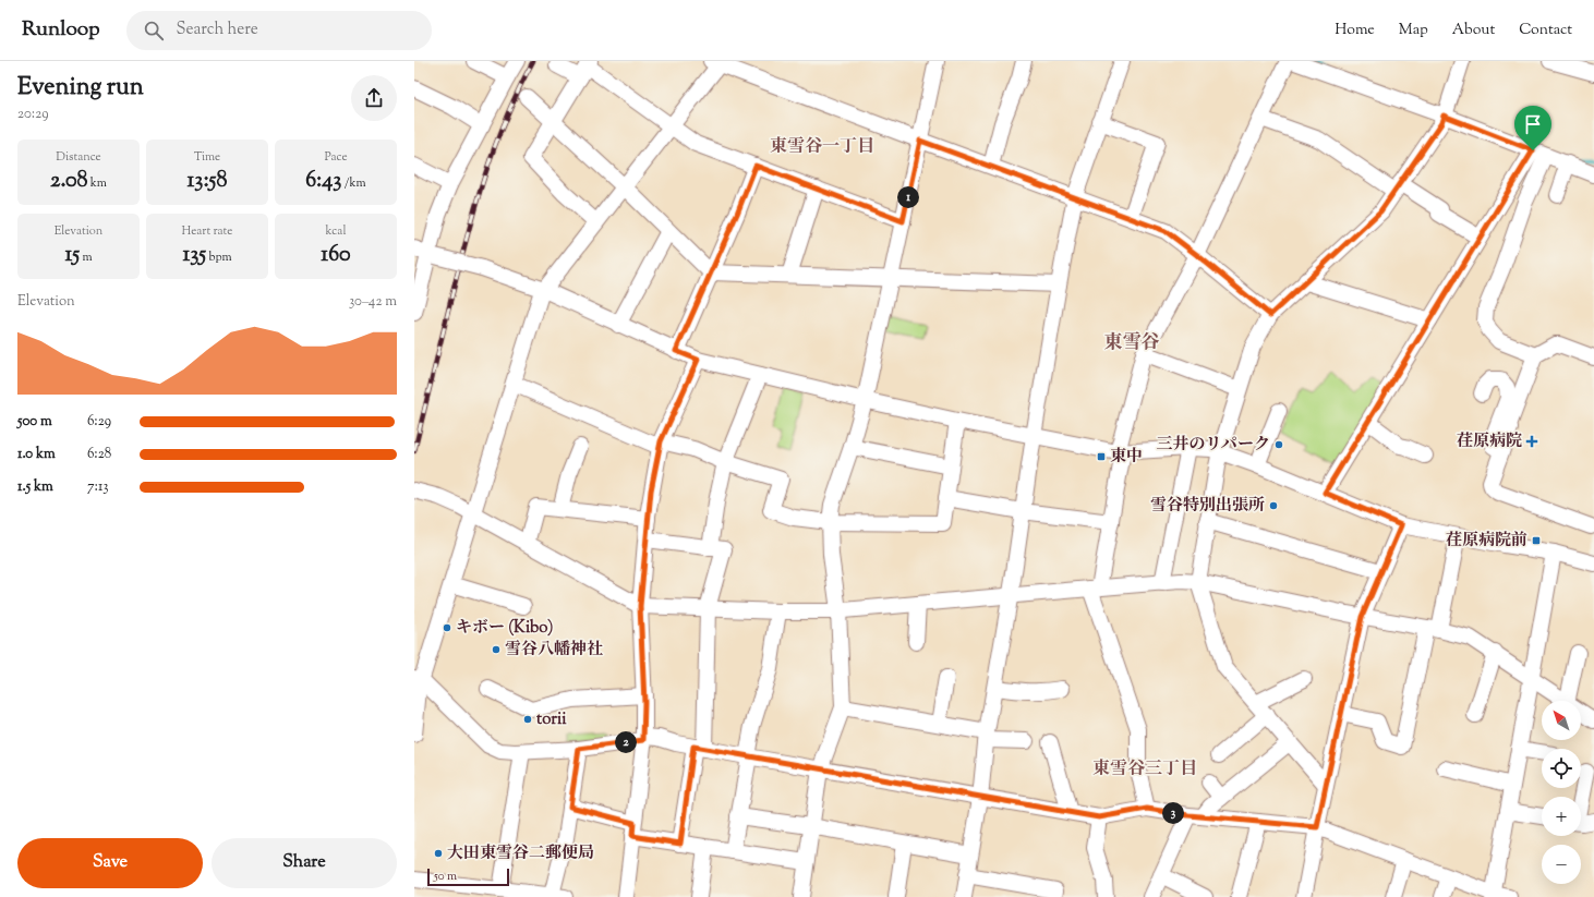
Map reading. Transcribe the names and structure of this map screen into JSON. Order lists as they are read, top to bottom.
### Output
{
  "districts": ["東雪谷一丁目", "東雪谷", "東雪谷三丁目"],
  "places": {
    "health": ["荏原病院"],
    "other": [
      "三井のリパーク",
      "雪谷特別出張所",
      "キボー (Kibo)",
      "雪谷八幡神社",
      "torii",
      "大田東雪谷二郵便局"
    ],
    "transit": ["東中", "荏原病院前"]
  },
  "scale_bar": "50 m",
  "north": "top left",
  "page": {
    "header": "Runloop",
    "search": "Search here",
    "nav": [
      "Home",
      "Map",
      "About",
      "Contact"
    ],
    "heading": ["Evening run", "20:29"],
    "stats": [
      ["Distance", "2.08 km"],
      ["Time", "13:58"],
      ["Pace", "6:43 /km"],
      ["Elevation", "15 m"],
      ["Heart rate", "135 bpm"],
      ["kcal", "160"]
    ],
    "pins": ["1", "2", "3"],
    "chart": ["Elevation", "30–42 m"],
    "list": [
      {
        "name": "500 m",
        "note": "6:29"
      },
      {
        "name": "1.0 km",
        "note": "6:28"
      },
      {
        "name": "1.5 km",
        "note": "7:13"
      }
    ],
    "map_buttons": ["+", "−"],
    "buttons": ["Save", "Share"],
    "scale": "50 m"
  }
}
